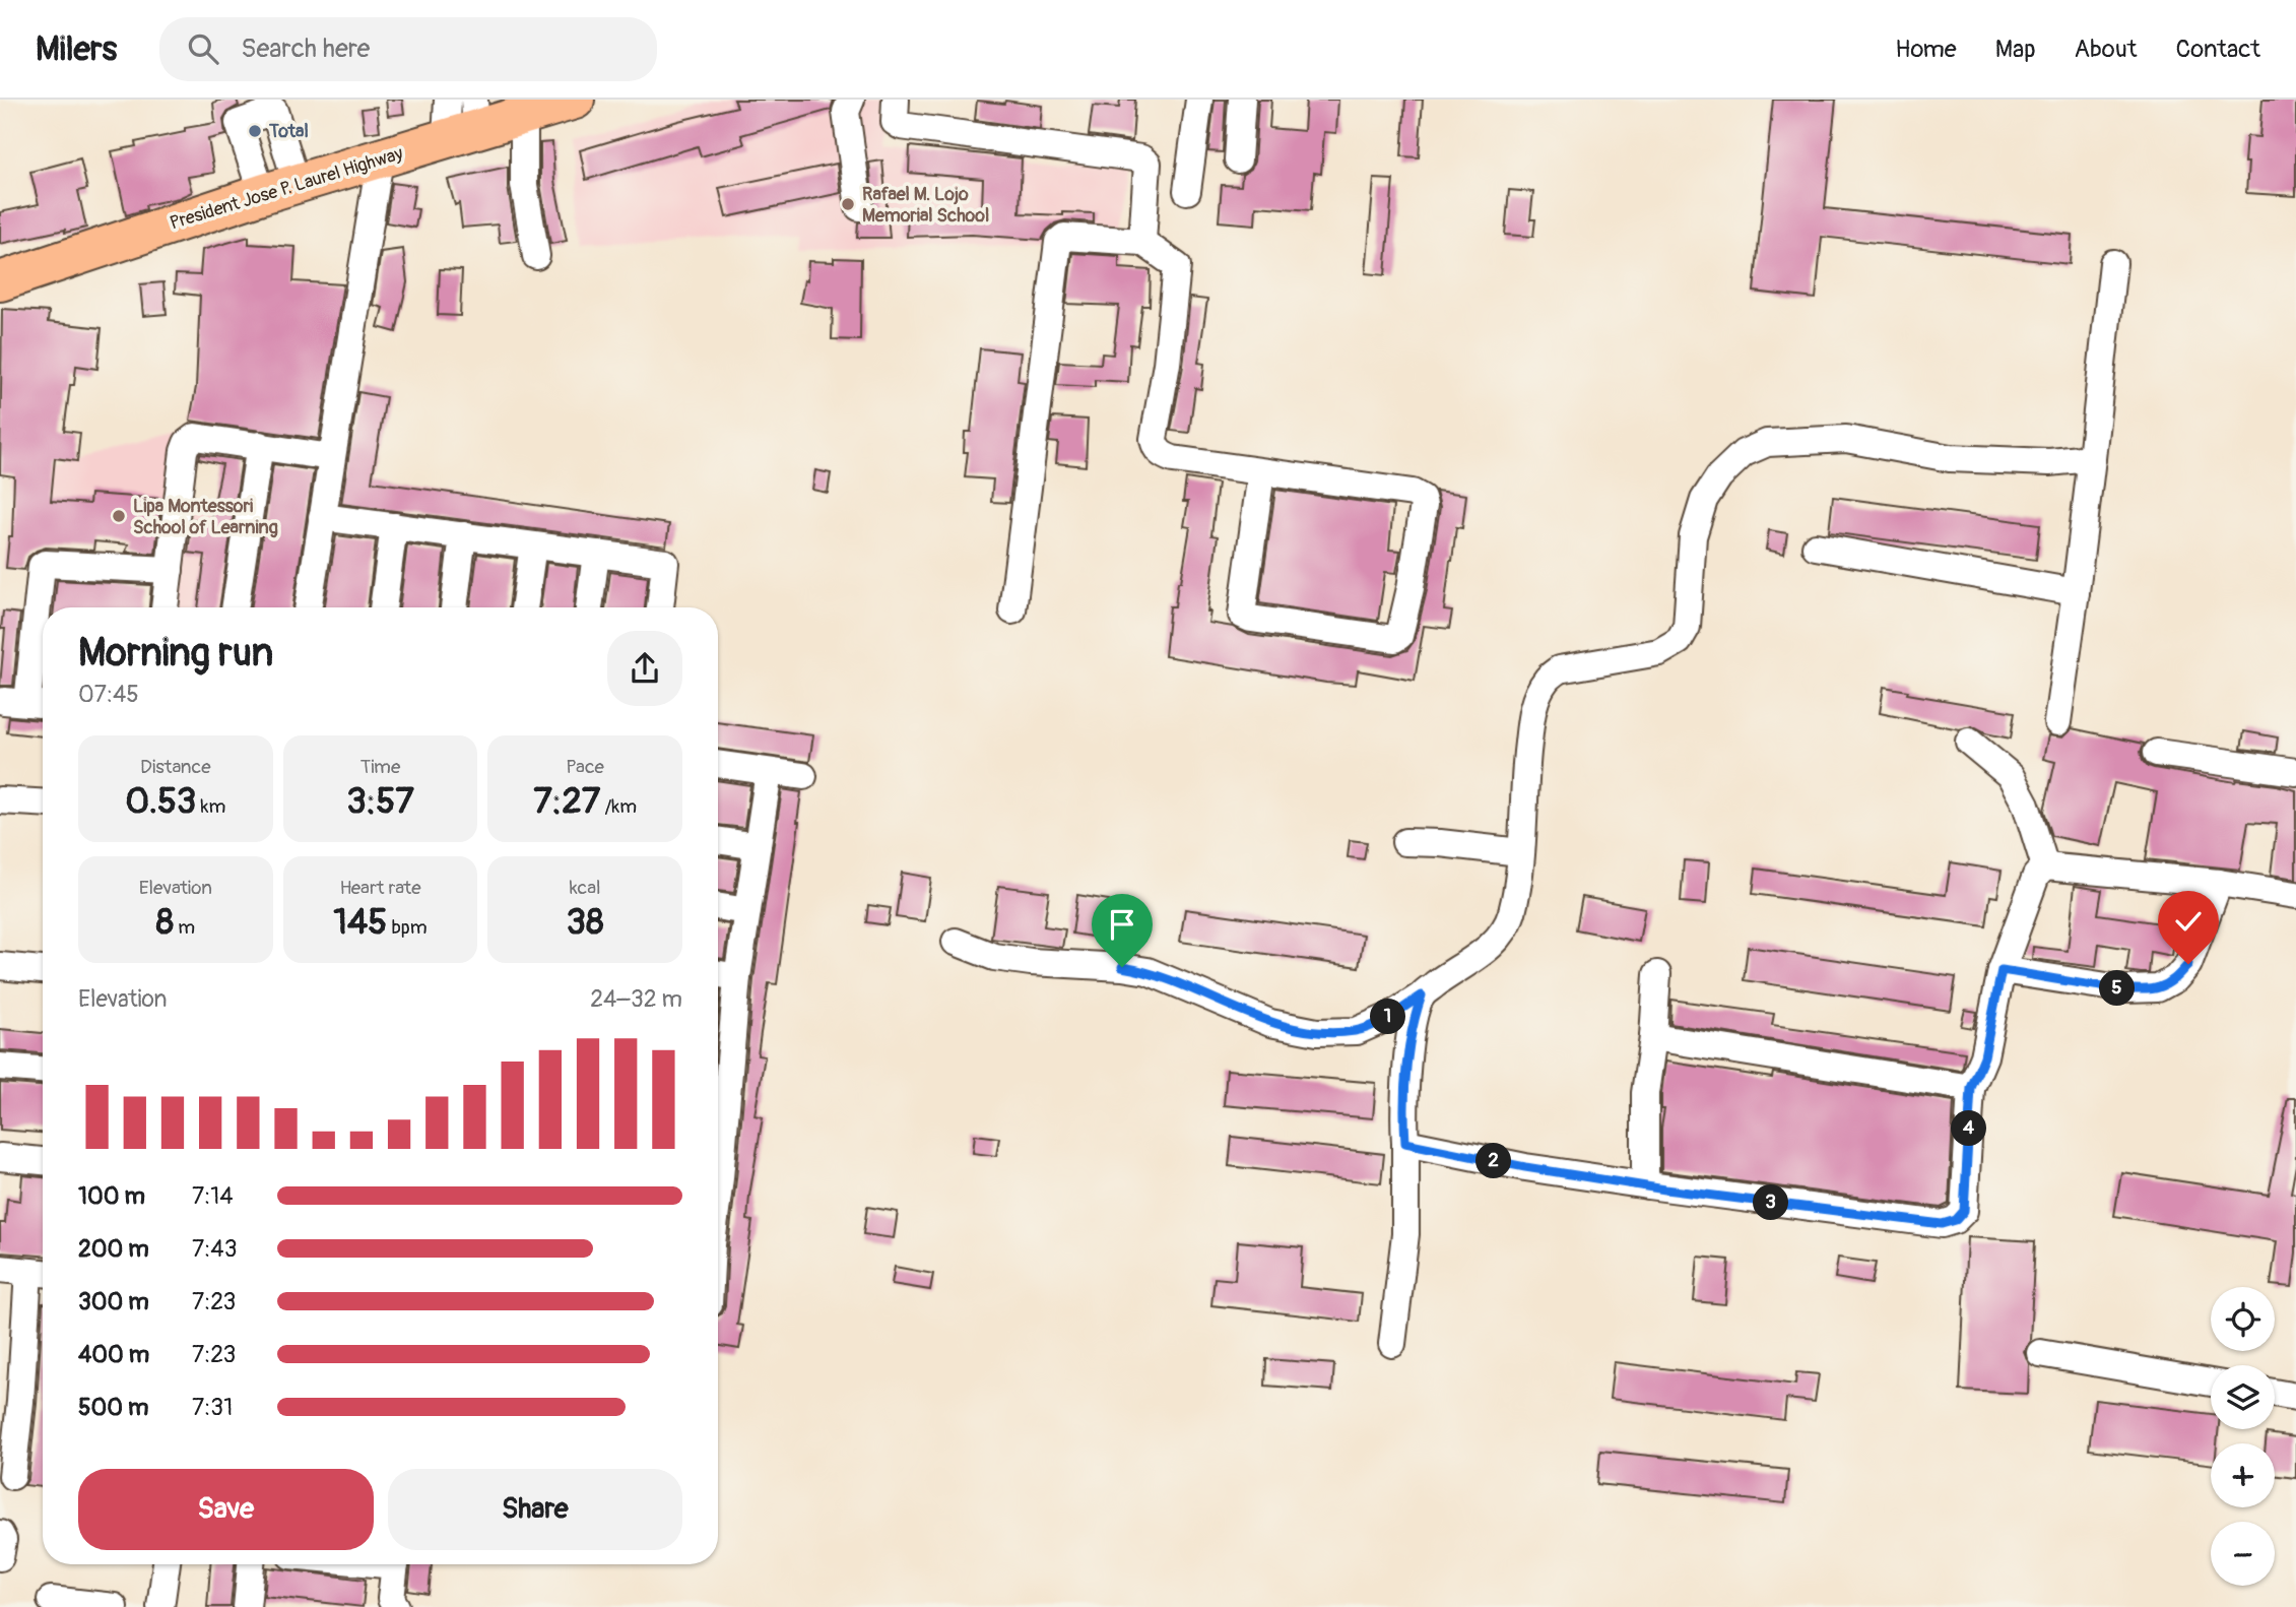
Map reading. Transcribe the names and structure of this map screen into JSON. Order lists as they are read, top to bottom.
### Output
{
  "streets": {
    "highway": ["President Jose P. Laurel Highway"]
  },
  "places": ["Total", "Rafael M. Lojo Memorial School", "Lipa Montessori School of Learning"],
  "page": {
    "header": "Milers",
    "search": "Search here",
    "nav": [
      "Home",
      "Map",
      "About",
      "Contact"
    ],
    "heading": ["Morning run", "07:45"],
    "stats": [
      ["Distance", "0.53 km"],
      ["Time", "3:57"],
      ["Pace", "7:27 /km"],
      ["Elevation", "8 m"],
      ["Heart rate", "145 bpm"],
      ["kcal", "38"]
    ],
    "pins": [
      "5",
      "1",
      "4",
      "2",
      "3"
    ],
    "chart": ["Elevation", "24–32 m"],
    "list": [
      {
        "name": "100 m",
        "note": "7:14"
      },
      {
        "name": "200 m",
        "note": "7:43"
      },
      {
        "name": "300 m",
        "note": "7:23"
      },
      {
        "name": "400 m",
        "note": "7:23"
      },
      {
        "name": "500 m",
        "note": "7:31"
      }
    ],
    "map_buttons": ["+", "−"],
    "buttons": ["Save", "Share"]
  }
}
